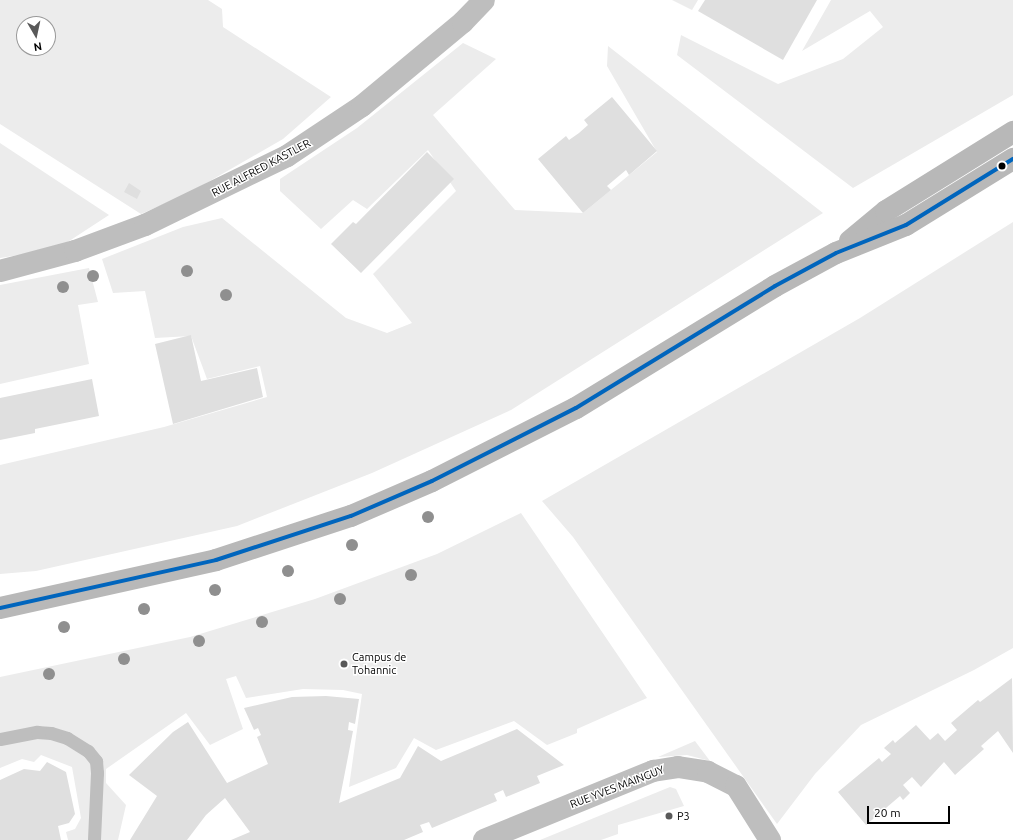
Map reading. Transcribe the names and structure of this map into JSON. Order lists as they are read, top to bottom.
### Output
{
  "streets": {
    "street": ["RUE ALFRED KASTLER", "RUE YVES MAINGUY"]
  },
  "places": ["Campus de Tohannic", "P3"],
  "scale_bar": "20 m",
  "north": "bottom"
}
